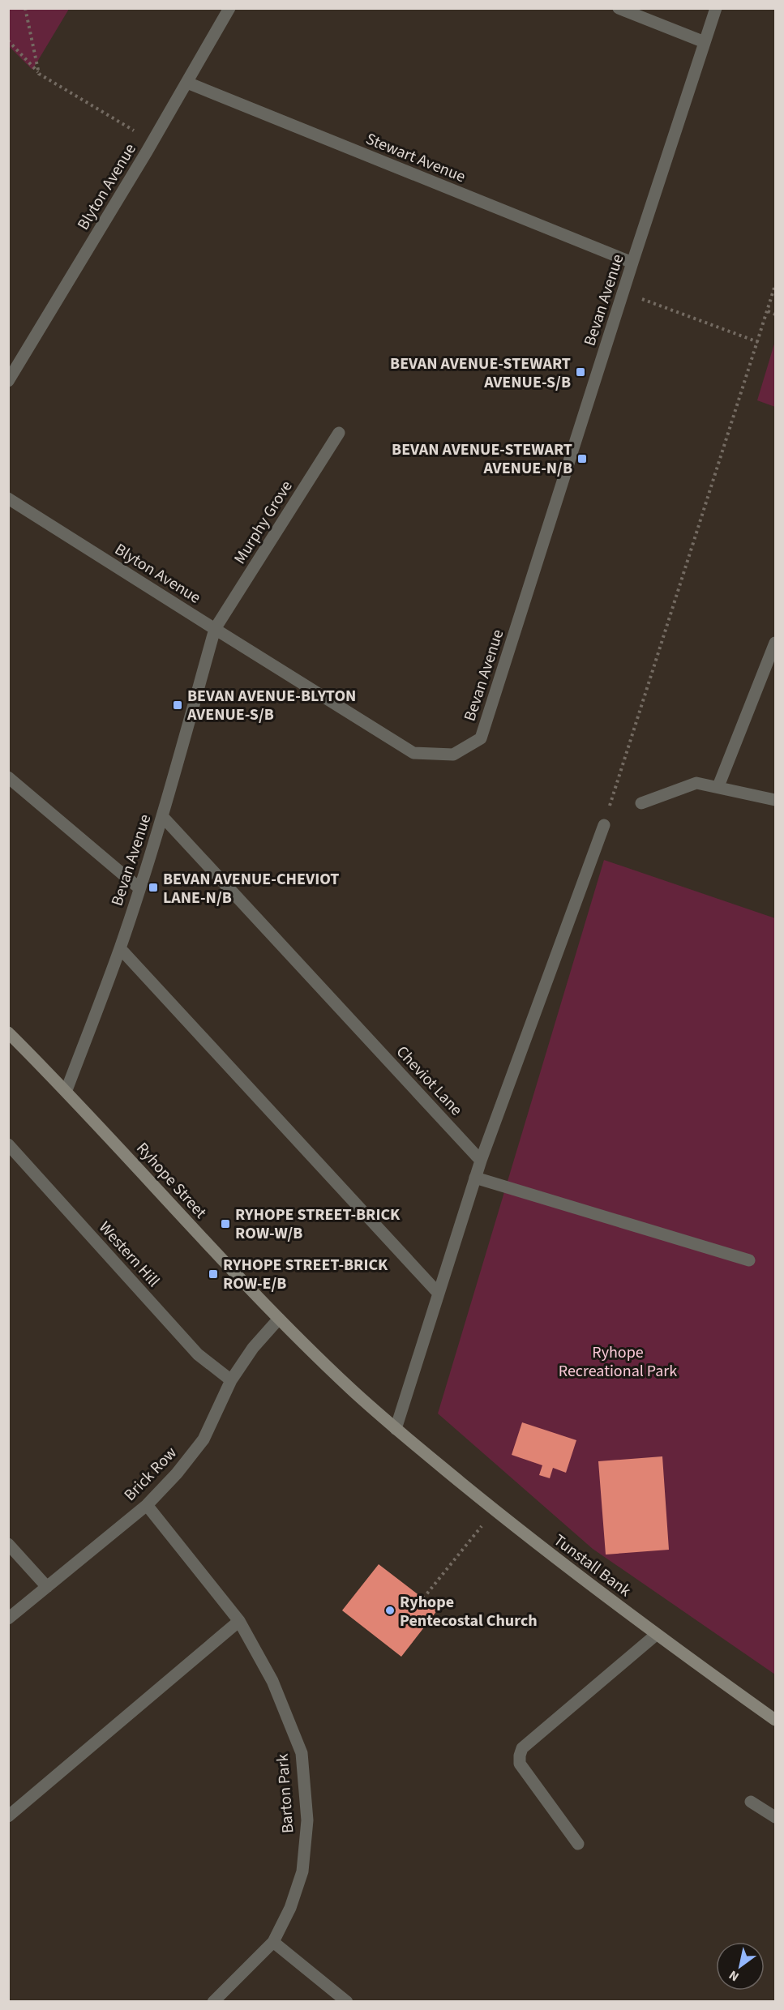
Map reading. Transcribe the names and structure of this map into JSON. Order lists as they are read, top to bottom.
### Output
{
  "streets": {
    "main road": ["Ryhope Street", "Tunstall Bank"],
    "street": [
      "Stewart Avenue",
      "Blyton Avenue",
      "Bevan Avenue",
      "Murphy Grove",
      "Cheviot Lane",
      "Western Hill",
      "Brick Row",
      "Barton Park"
    ]
  },
  "crossings": [
    ["Stewart Avenue", "Blyton Avenue"],
    ["Stewart Avenue", "Bevan Avenue"],
    ["Blyton Avenue", "Bevan Avenue"],
    ["Blyton Avenue", "Murphy Grove"],
    ["Bevan Avenue", "Murphy Grove"],
    ["Bevan Avenue", "Cheviot Lane"],
    ["Bevan Avenue", "Ryhope Street"],
    ["Ryhope Street", "Brick Row"],
    ["Ryhope Street", "Tunstall Bank"],
    ["Western Hill", "Brick Row"],
    ["Brick Row", "Barton Park"]
  ],
  "parks": ["Ryhope Recreational Park"],
  "places": {
    "transit": [
      "BEVAN AVENUE-STEWART AVENUE-S/B",
      "BEVAN AVENUE-STEWART AVENUE-N/B",
      "BEVAN AVENUE-BLYTON AVENUE-S/B",
      "BEVAN AVENUE-CHEVIOT LANE-N/B",
      "RYHOPE STREET-BRICK ROW-W/B",
      "RYHOPE STREET-BRICK ROW-E/B"
    ],
    "other": ["Ryhope Pentecostal Church"]
  },
  "north": "bottom left"
}
